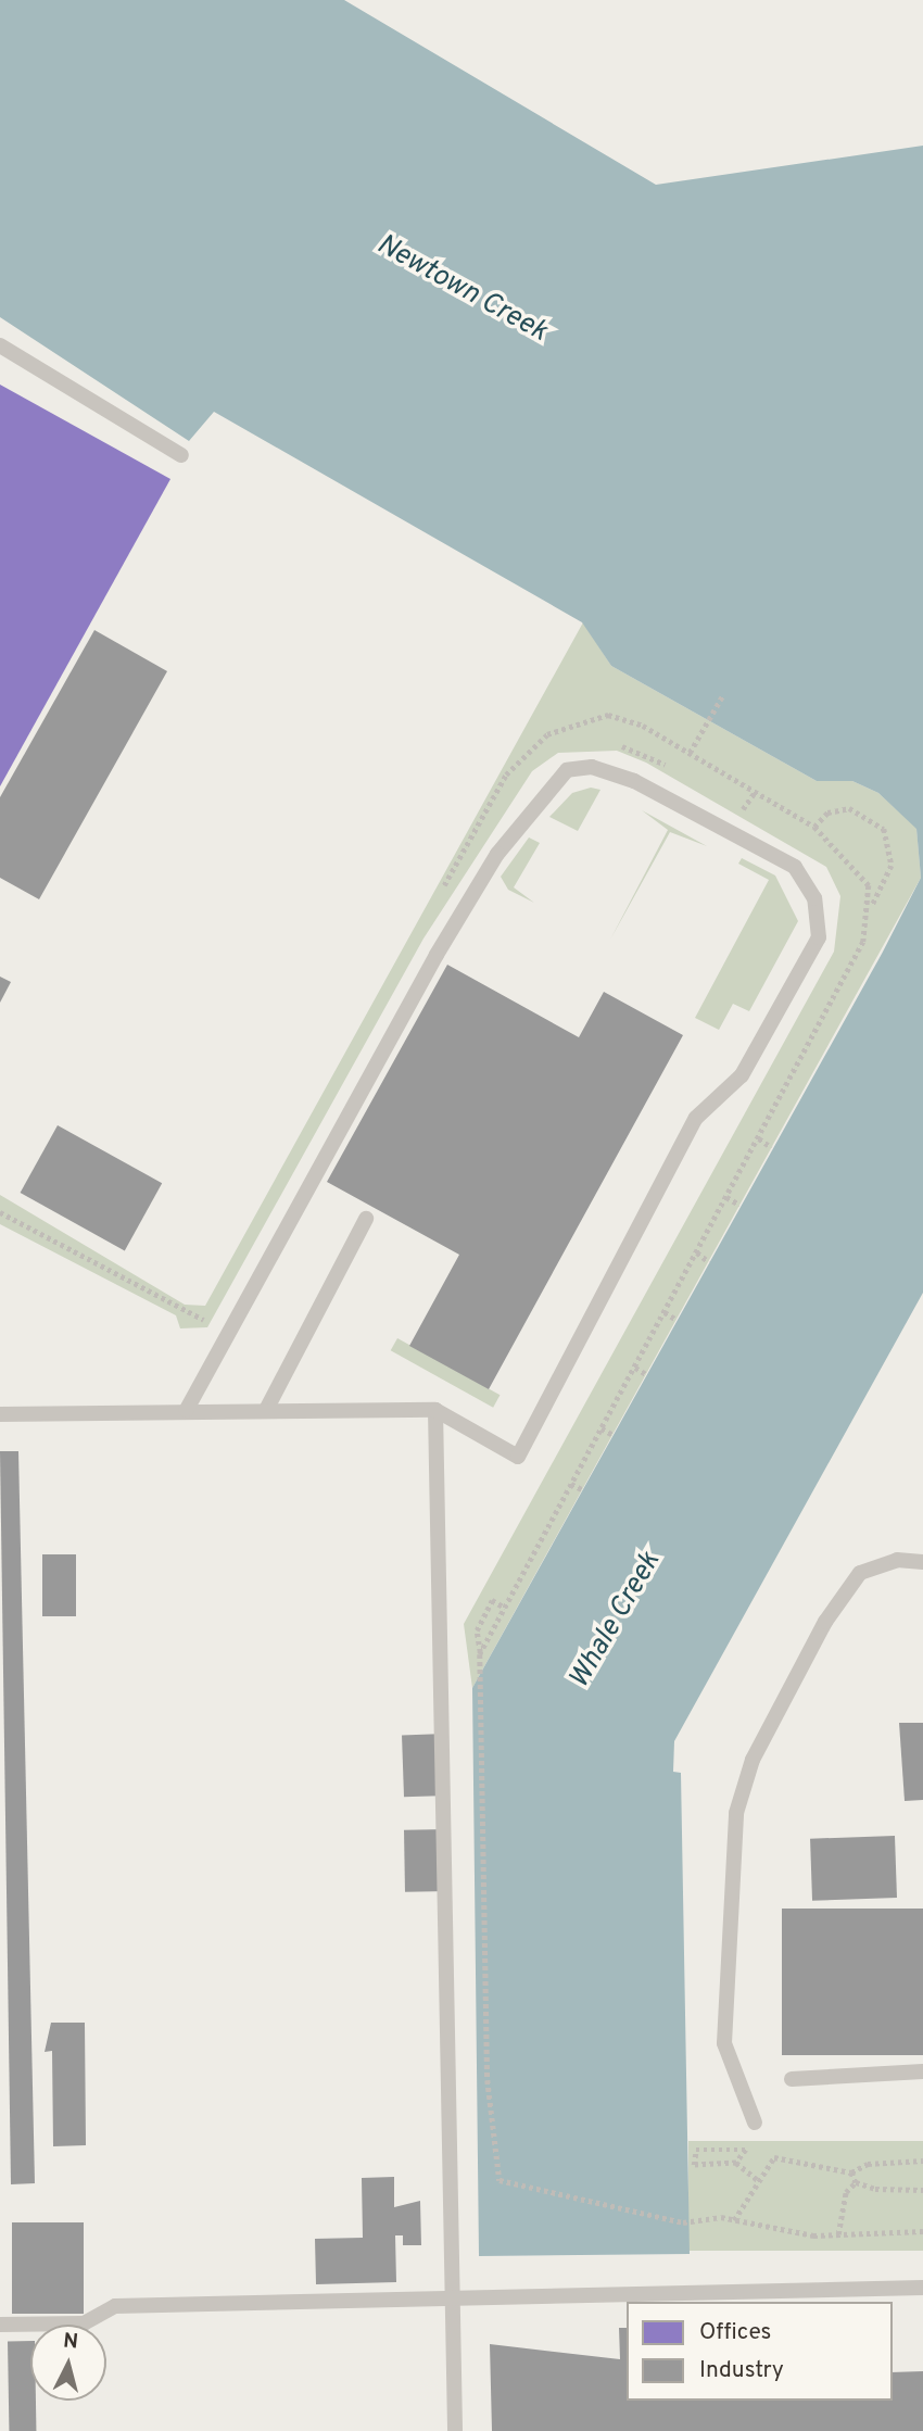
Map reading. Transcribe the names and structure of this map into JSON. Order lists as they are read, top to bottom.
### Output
{
  "water": ["Newtown Creek", "Whale Creek"],
  "legend": ["Offices", "Industry"],
  "north": "top"
}
